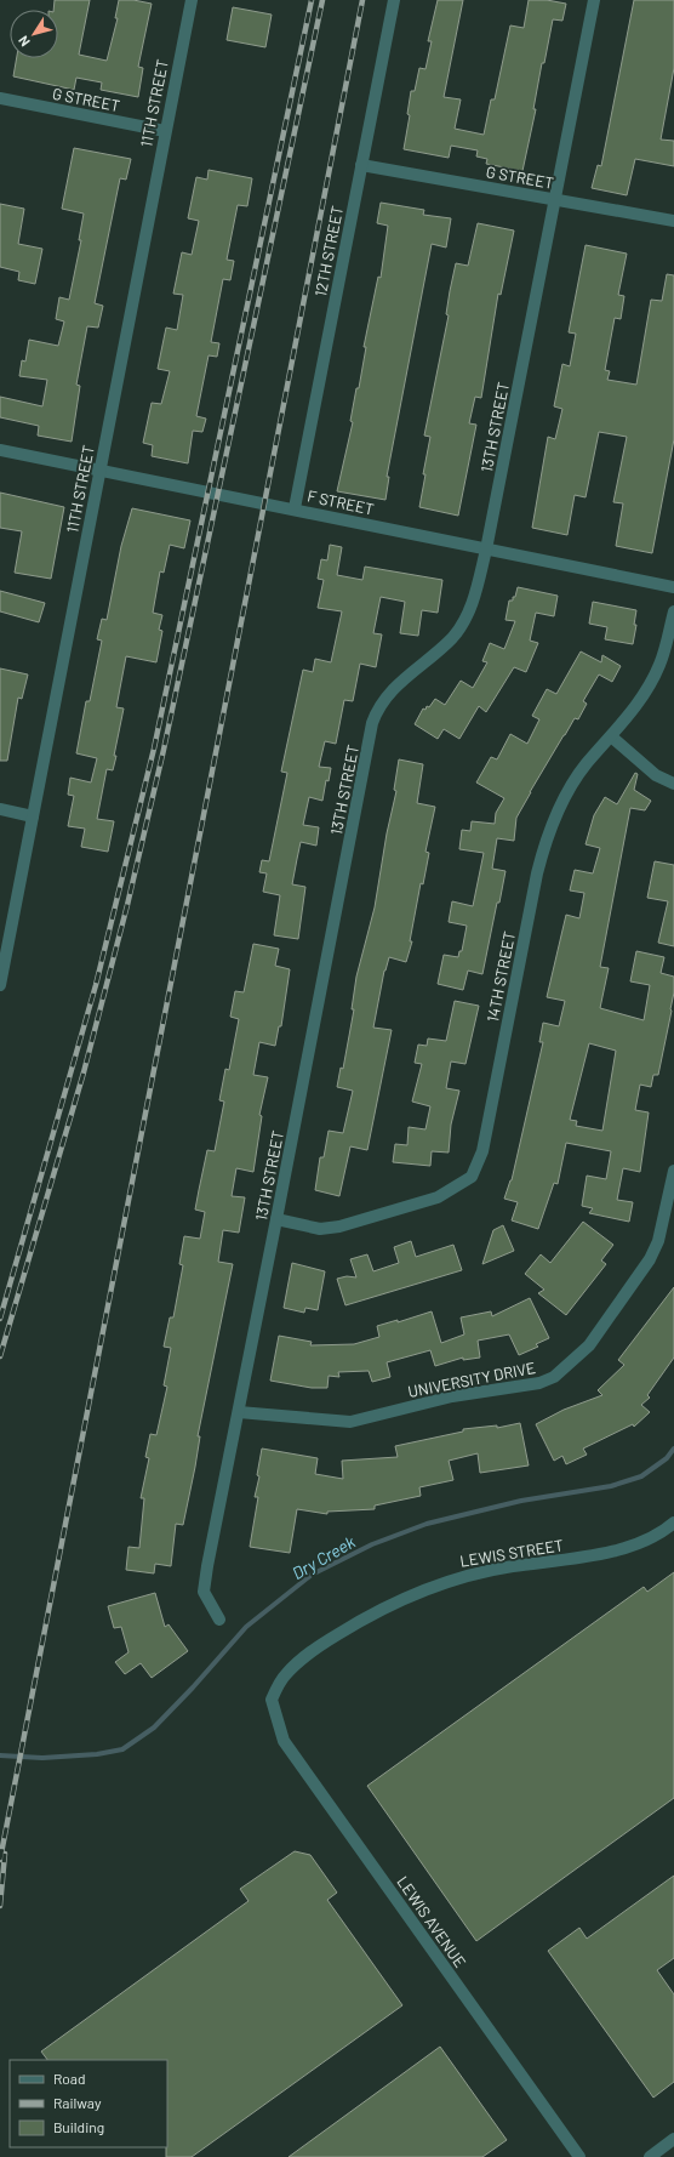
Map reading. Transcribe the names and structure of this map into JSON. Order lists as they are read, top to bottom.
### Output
{
  "streets": {
    "street": [
      "G STREET",
      "11TH STREET",
      "12TH STREET",
      "13TH STREET",
      "F STREET",
      "14TH STREET",
      "UNIVERSITY DRIVE",
      "LEWIS STREET",
      "LEWIS AVENUE"
    ]
  },
  "crossings": [
    ["G STREET", "11TH STREET"],
    ["G STREET", "12TH STREET"],
    ["G STREET", "13TH STREET"],
    ["11TH STREET", "F STREET"],
    ["12TH STREET", "F STREET"],
    ["13TH STREET", "F STREET"],
    ["13TH STREET", "14TH STREET"],
    ["13TH STREET", "UNIVERSITY DRIVE"],
    ["LEWIS STREET", "LEWIS AVENUE"]
  ],
  "water": ["Dry Creek"],
  "legend": ["Road", "Railway", "Building"],
  "north": "bottom left"
}
